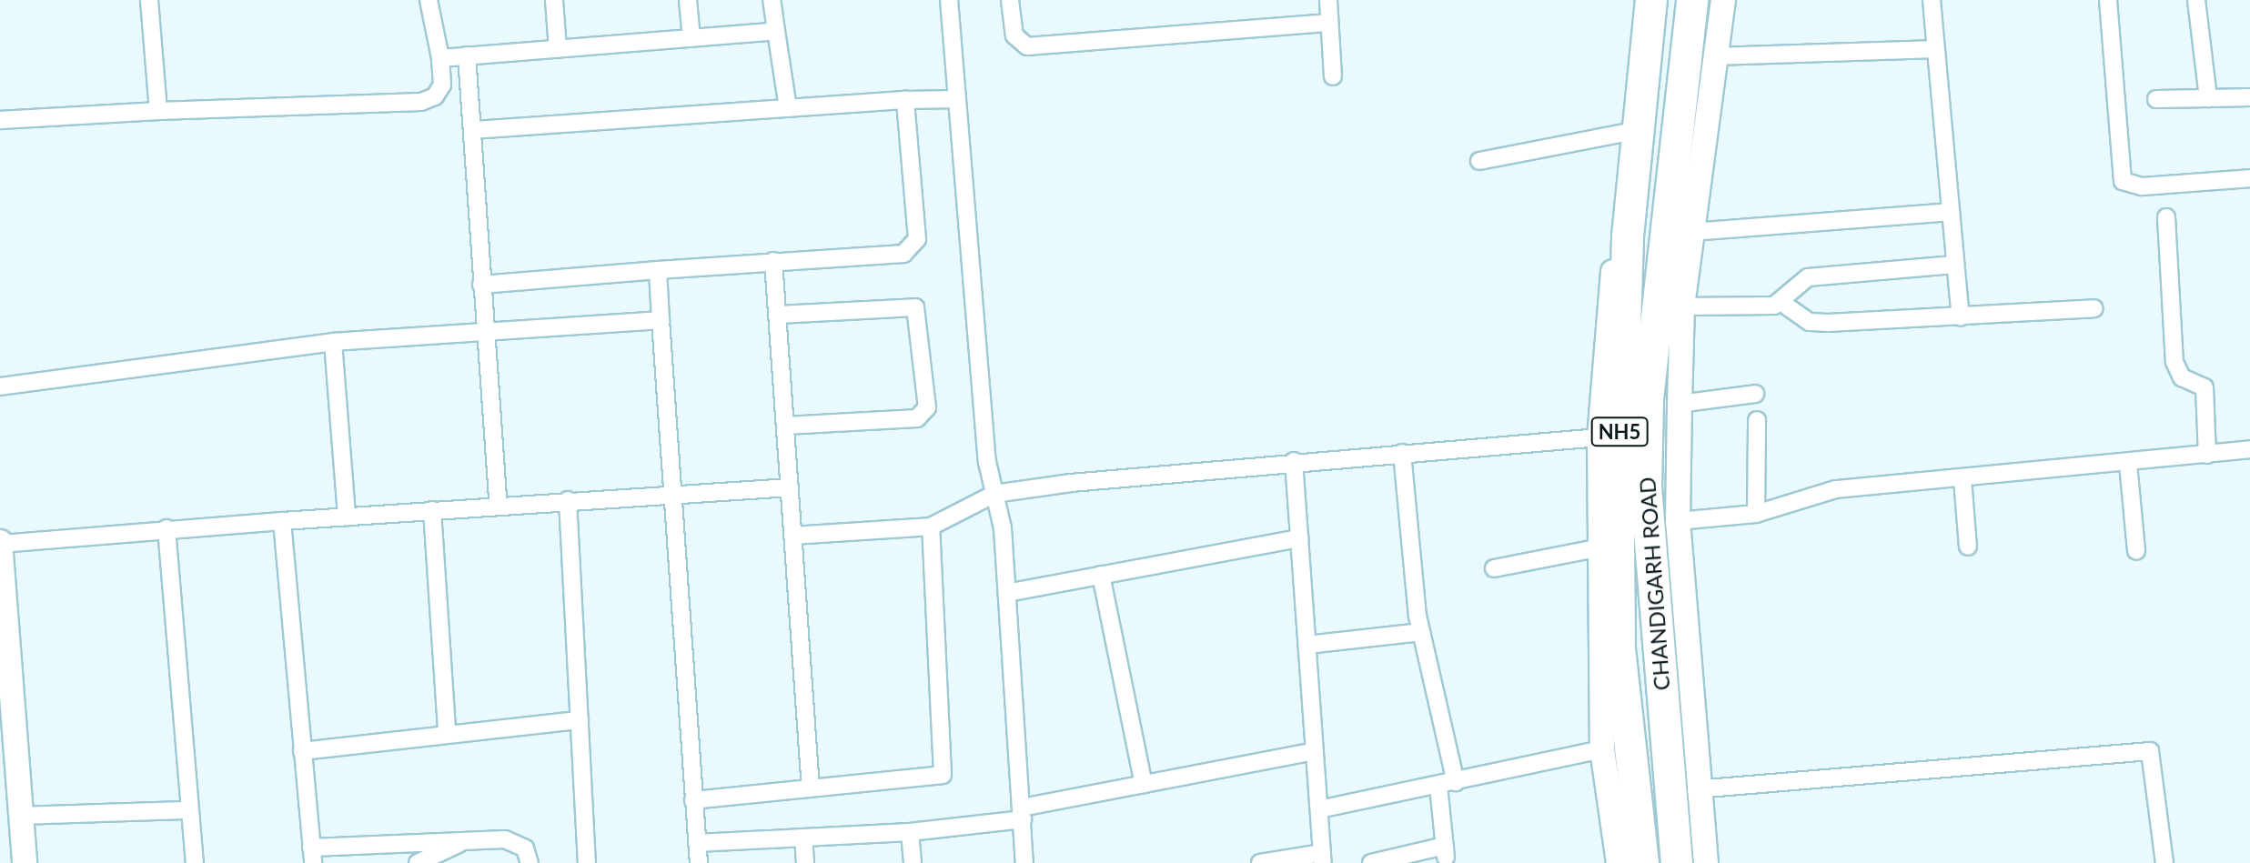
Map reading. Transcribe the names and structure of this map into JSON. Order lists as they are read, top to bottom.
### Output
{
  "streets": {
    "highway": ["NH5", "CHANDIGARH ROAD"]
  }
}
